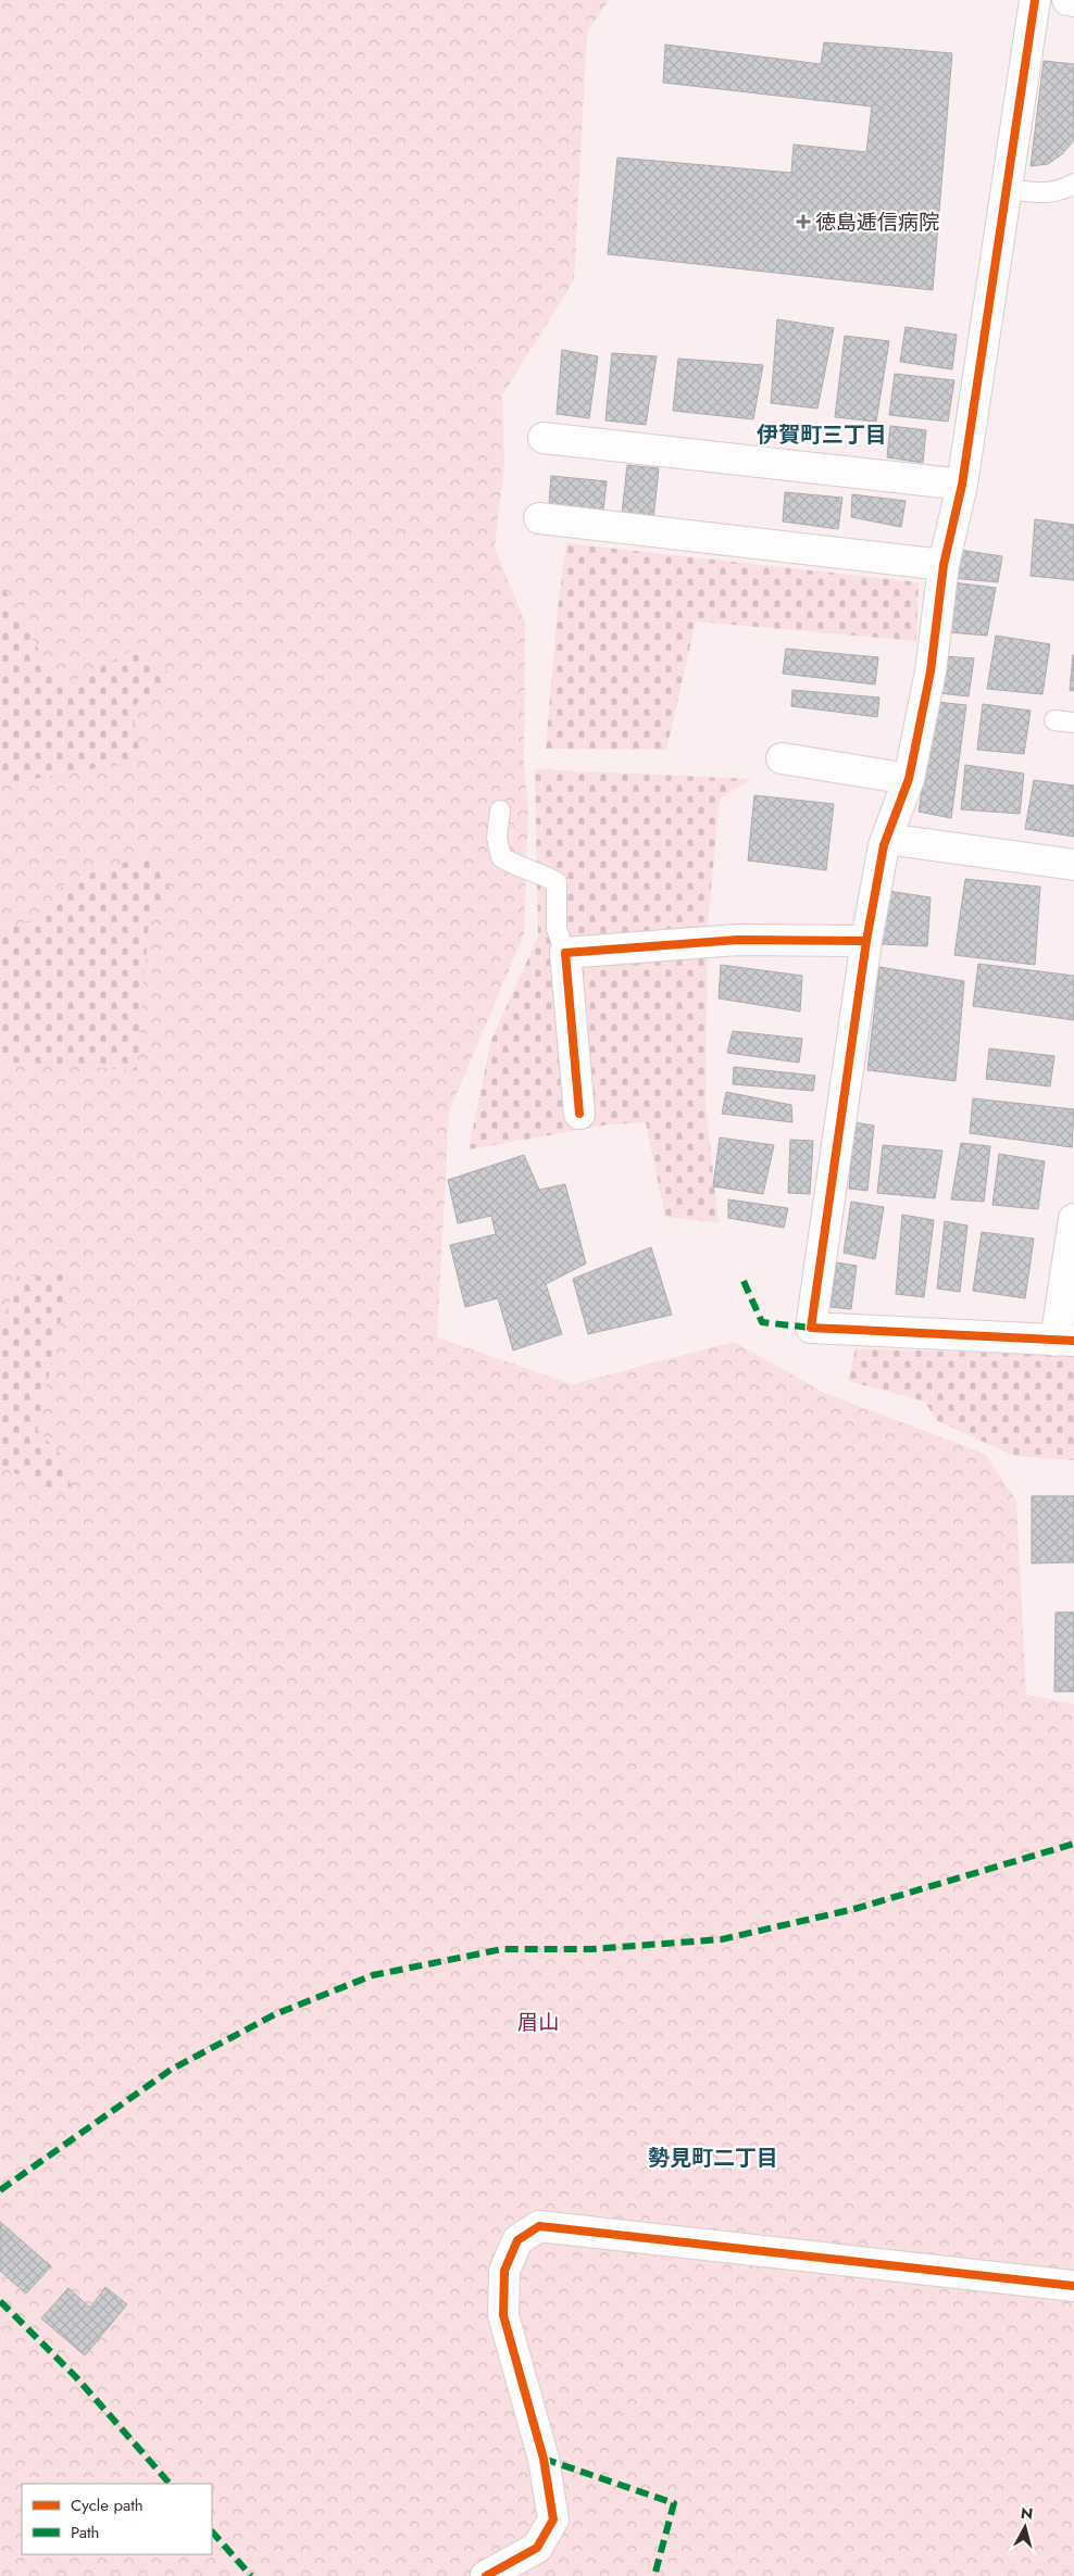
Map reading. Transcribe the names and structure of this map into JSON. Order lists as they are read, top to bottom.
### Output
{
  "districts": ["伊賀町三丁目", "勢見町二丁目"],
  "parks": ["眉山"],
  "places": {
    "health": ["徳島逓信病院"]
  },
  "legend": ["Cycle path", "Path"],
  "north": "top"
}
